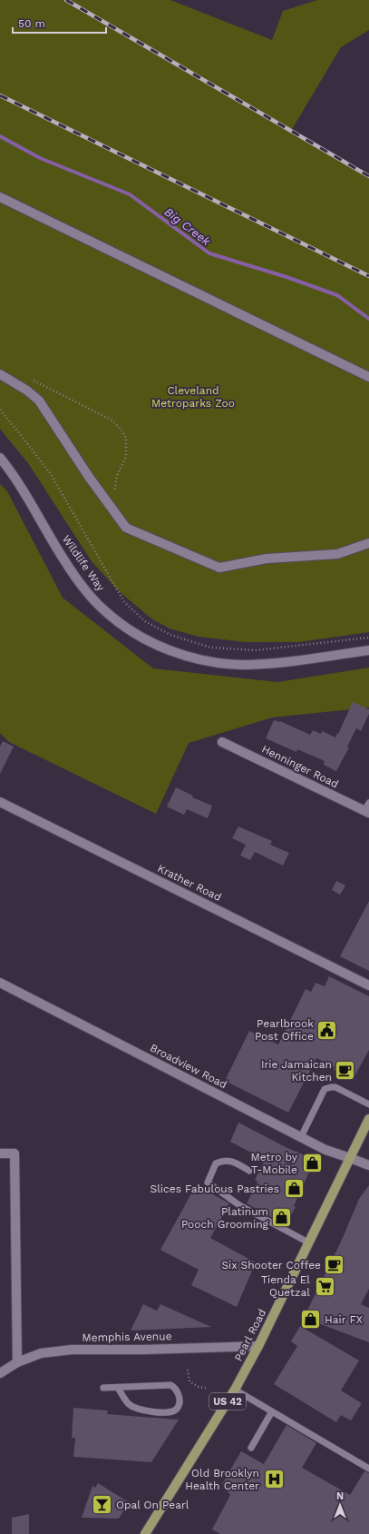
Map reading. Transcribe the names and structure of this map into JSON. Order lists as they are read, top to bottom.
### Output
{
  "streets": {
    "main road": ["Pearl Road", "US 42"],
    "street": [
      "Wildlife Way",
      "Henninger Road",
      "Krather Road",
      "Broadview Road",
      "Memphis Avenue"
    ]
  },
  "crossings": [
    ["Broadview Road", "Pearl Road"],
    ["Pearl Road", "Memphis Avenue"]
  ],
  "water": ["Big Creek"],
  "parks": ["Cleveland Metroparks Zoo"],
  "places": {
    "public building": ["Pearlbrook Post Office"],
    "cafe": ["Irie Jamaican Kitchen", "Six Shooter Coffee"],
    "shop": [
      "Metro by T-Mobile",
      "Slices Fabulous Pastries",
      "Platinum Pooch Grooming",
      "Hair FX"
    ],
    "supermarket": ["Tienda El Quetzal"],
    "hospital": ["Old Brooklyn Health Center"],
    "bar": ["Opal On Pearl"]
  },
  "scale_bar": "50 m",
  "north": "top"
}
